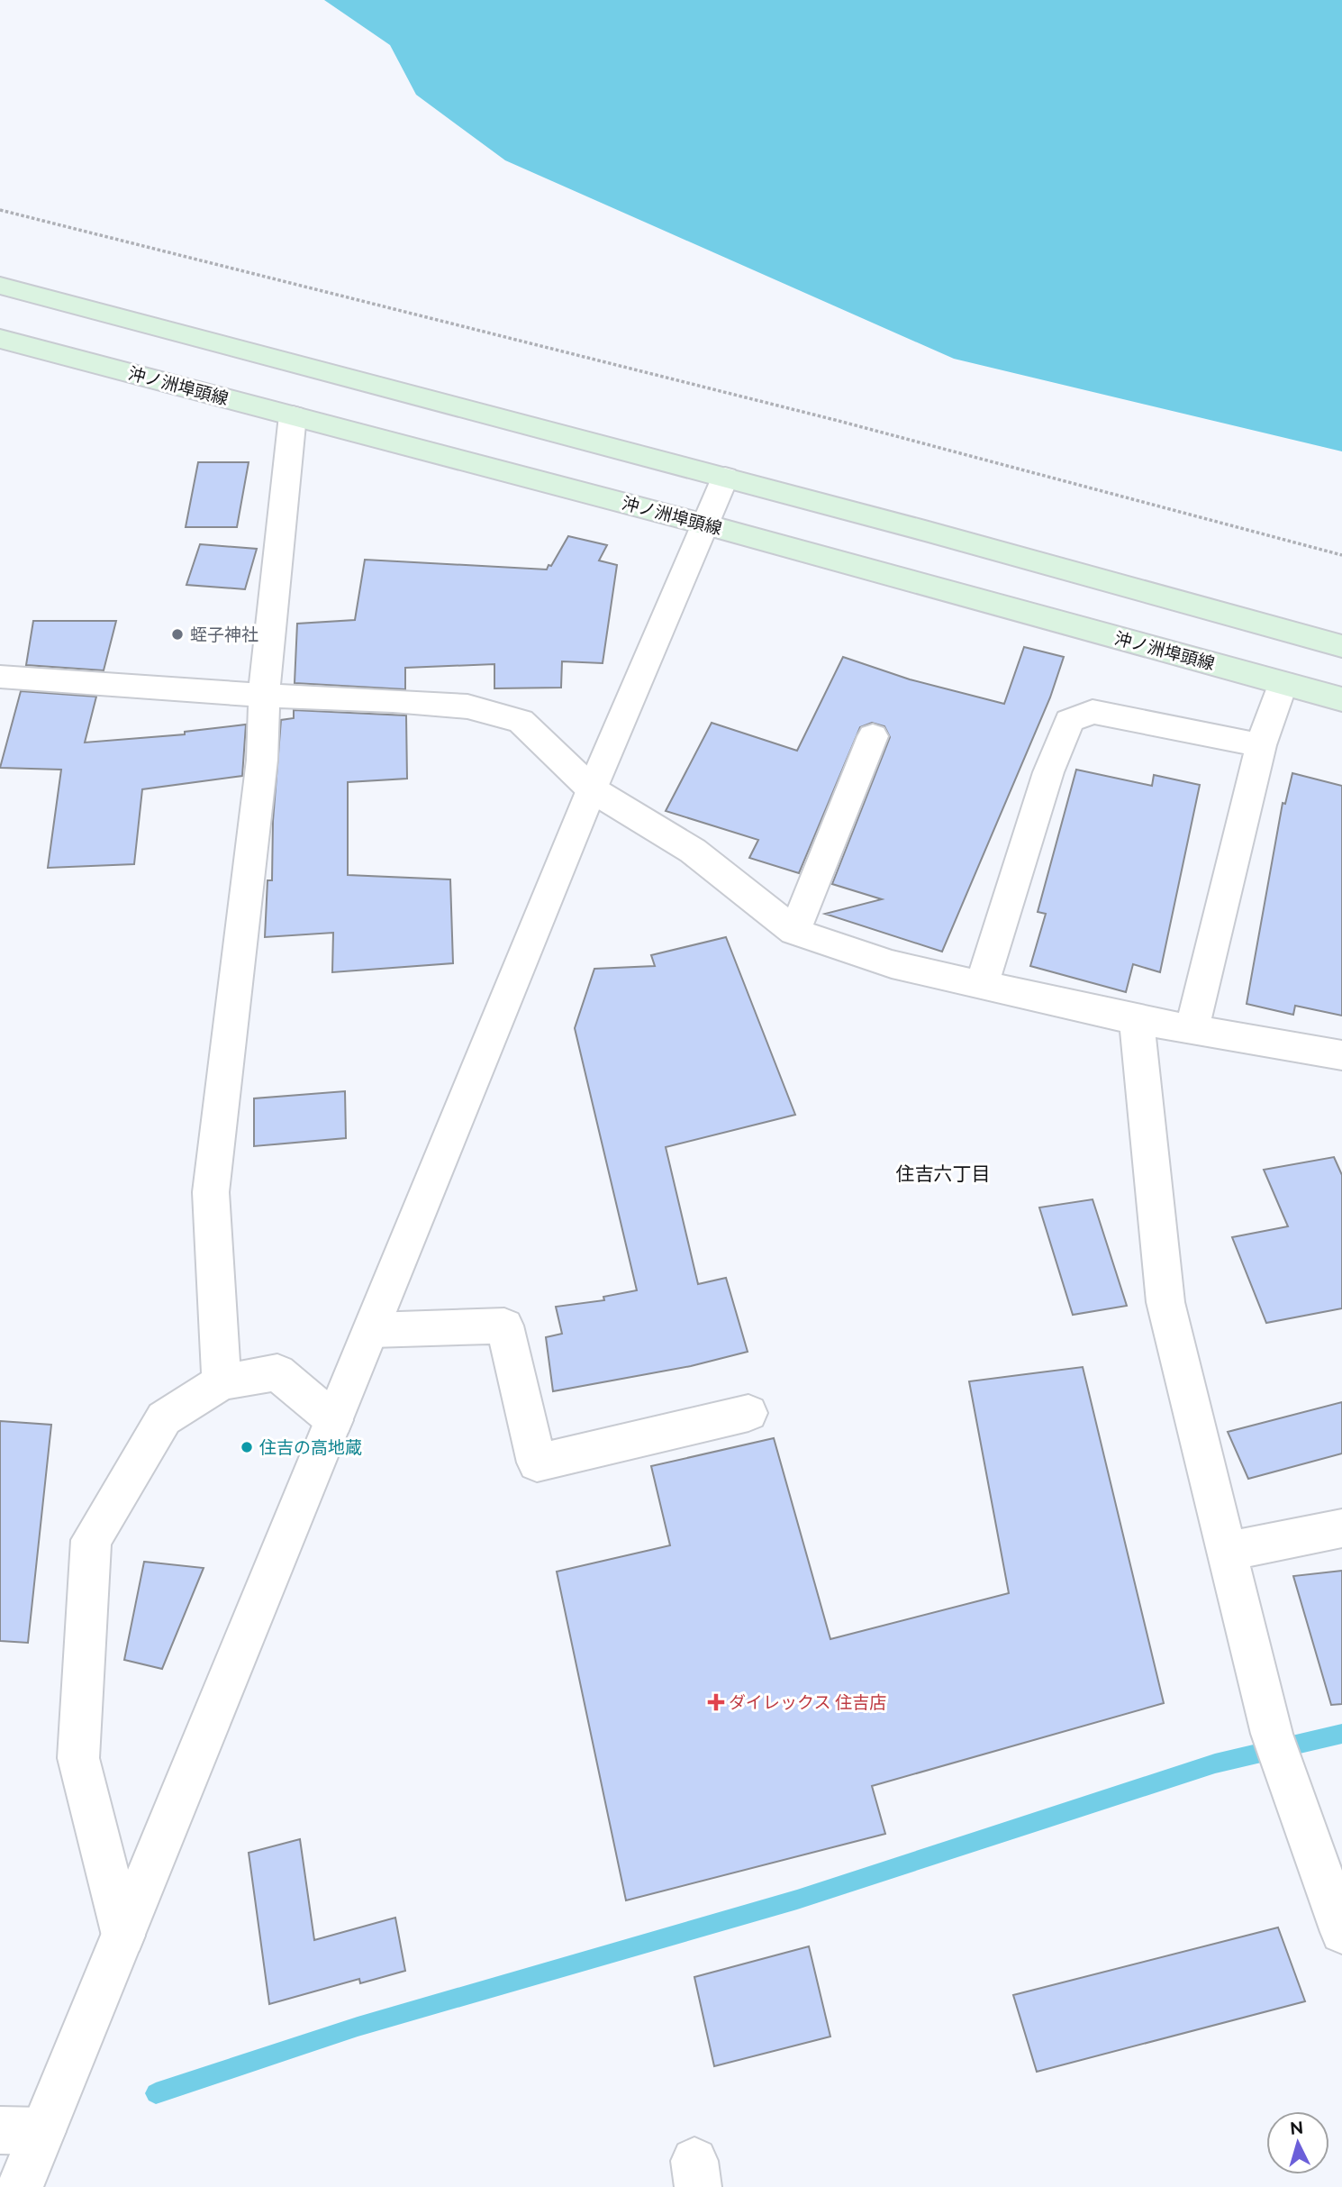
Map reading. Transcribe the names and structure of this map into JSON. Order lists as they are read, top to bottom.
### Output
{
  "streets": {
    "main road": ["沖ノ洲埠頭線"]
  },
  "districts": ["住吉六丁目"],
  "places": {
    "other": ["蛭子神社", "住吉の高地蔵"],
    "health": ["ダイレックス 住吉店"]
  },
  "north": "top"
}
